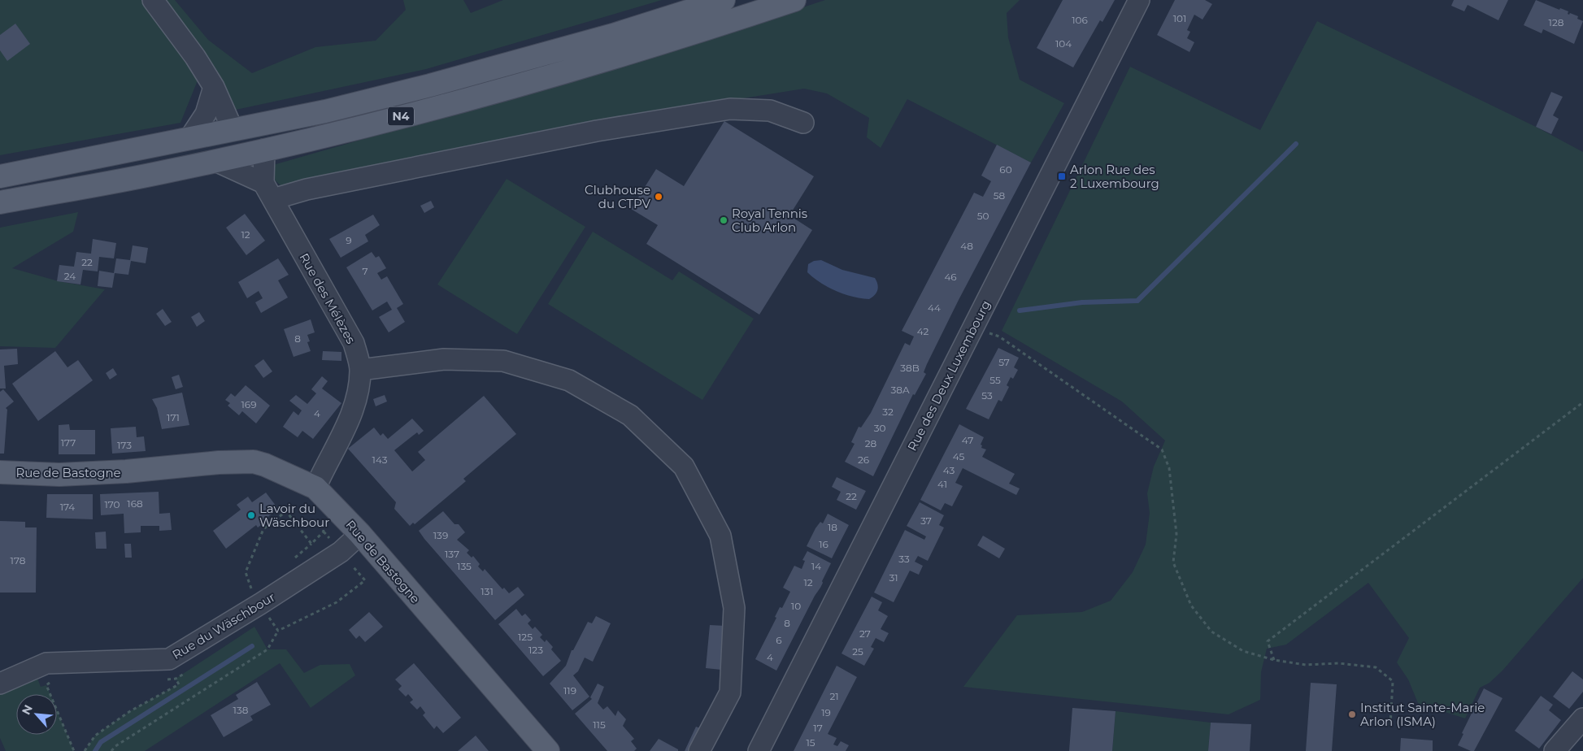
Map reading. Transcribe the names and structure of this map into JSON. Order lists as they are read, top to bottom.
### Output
{
  "streets": {
    "main road": ["N4", "Rue de Bastogne"],
    "street": ["Rue des Mélèzes", "Rue des Deux Luxembourg", "Rue du Wäschbour"]
  },
  "crossings": [
    ["Rue des Mélèzes", "Rue de Bastogne"],
    ["Rue de Bastogne", "Rue du Wäschbour"]
  ],
  "places": {
    "transit": ["Arlon Rue des 2 Luxembourg"],
    "other": [
      "Clubhouse du CTPV",
      "Royal Tennis Club Arlon",
      "Lavoir du Wäschbour",
      "Institut Sainte-Marie Arlon (ISMA)"
    ]
  },
  "house_numbers": [
    "101",
    "106",
    "128",
    "104",
    "60",
    "58",
    "50",
    "12",
    "9",
    "48",
    "22",
    "7",
    "24",
    "46",
    "44",
    "42",
    "8",
    "57",
    "38B",
    "55",
    "38A",
    "53",
    "169",
    "32",
    "4",
    "171",
    "30",
    "47",
    "177",
    "28",
    "173",
    "45",
    "143",
    "26",
    "43",
    "41",
    "22",
    "168",
    "170",
    "174",
    "37",
    "18",
    "139",
    "16",
    "137",
    "33",
    "178",
    "135",
    "14",
    "31",
    "12",
    "131",
    "10",
    "8",
    "27",
    "125",
    "6",
    "123",
    "25",
    "4",
    "119",
    "21",
    "138",
    "19",
    "115",
    "17",
    "15"
  ],
  "north": "top left"
}
